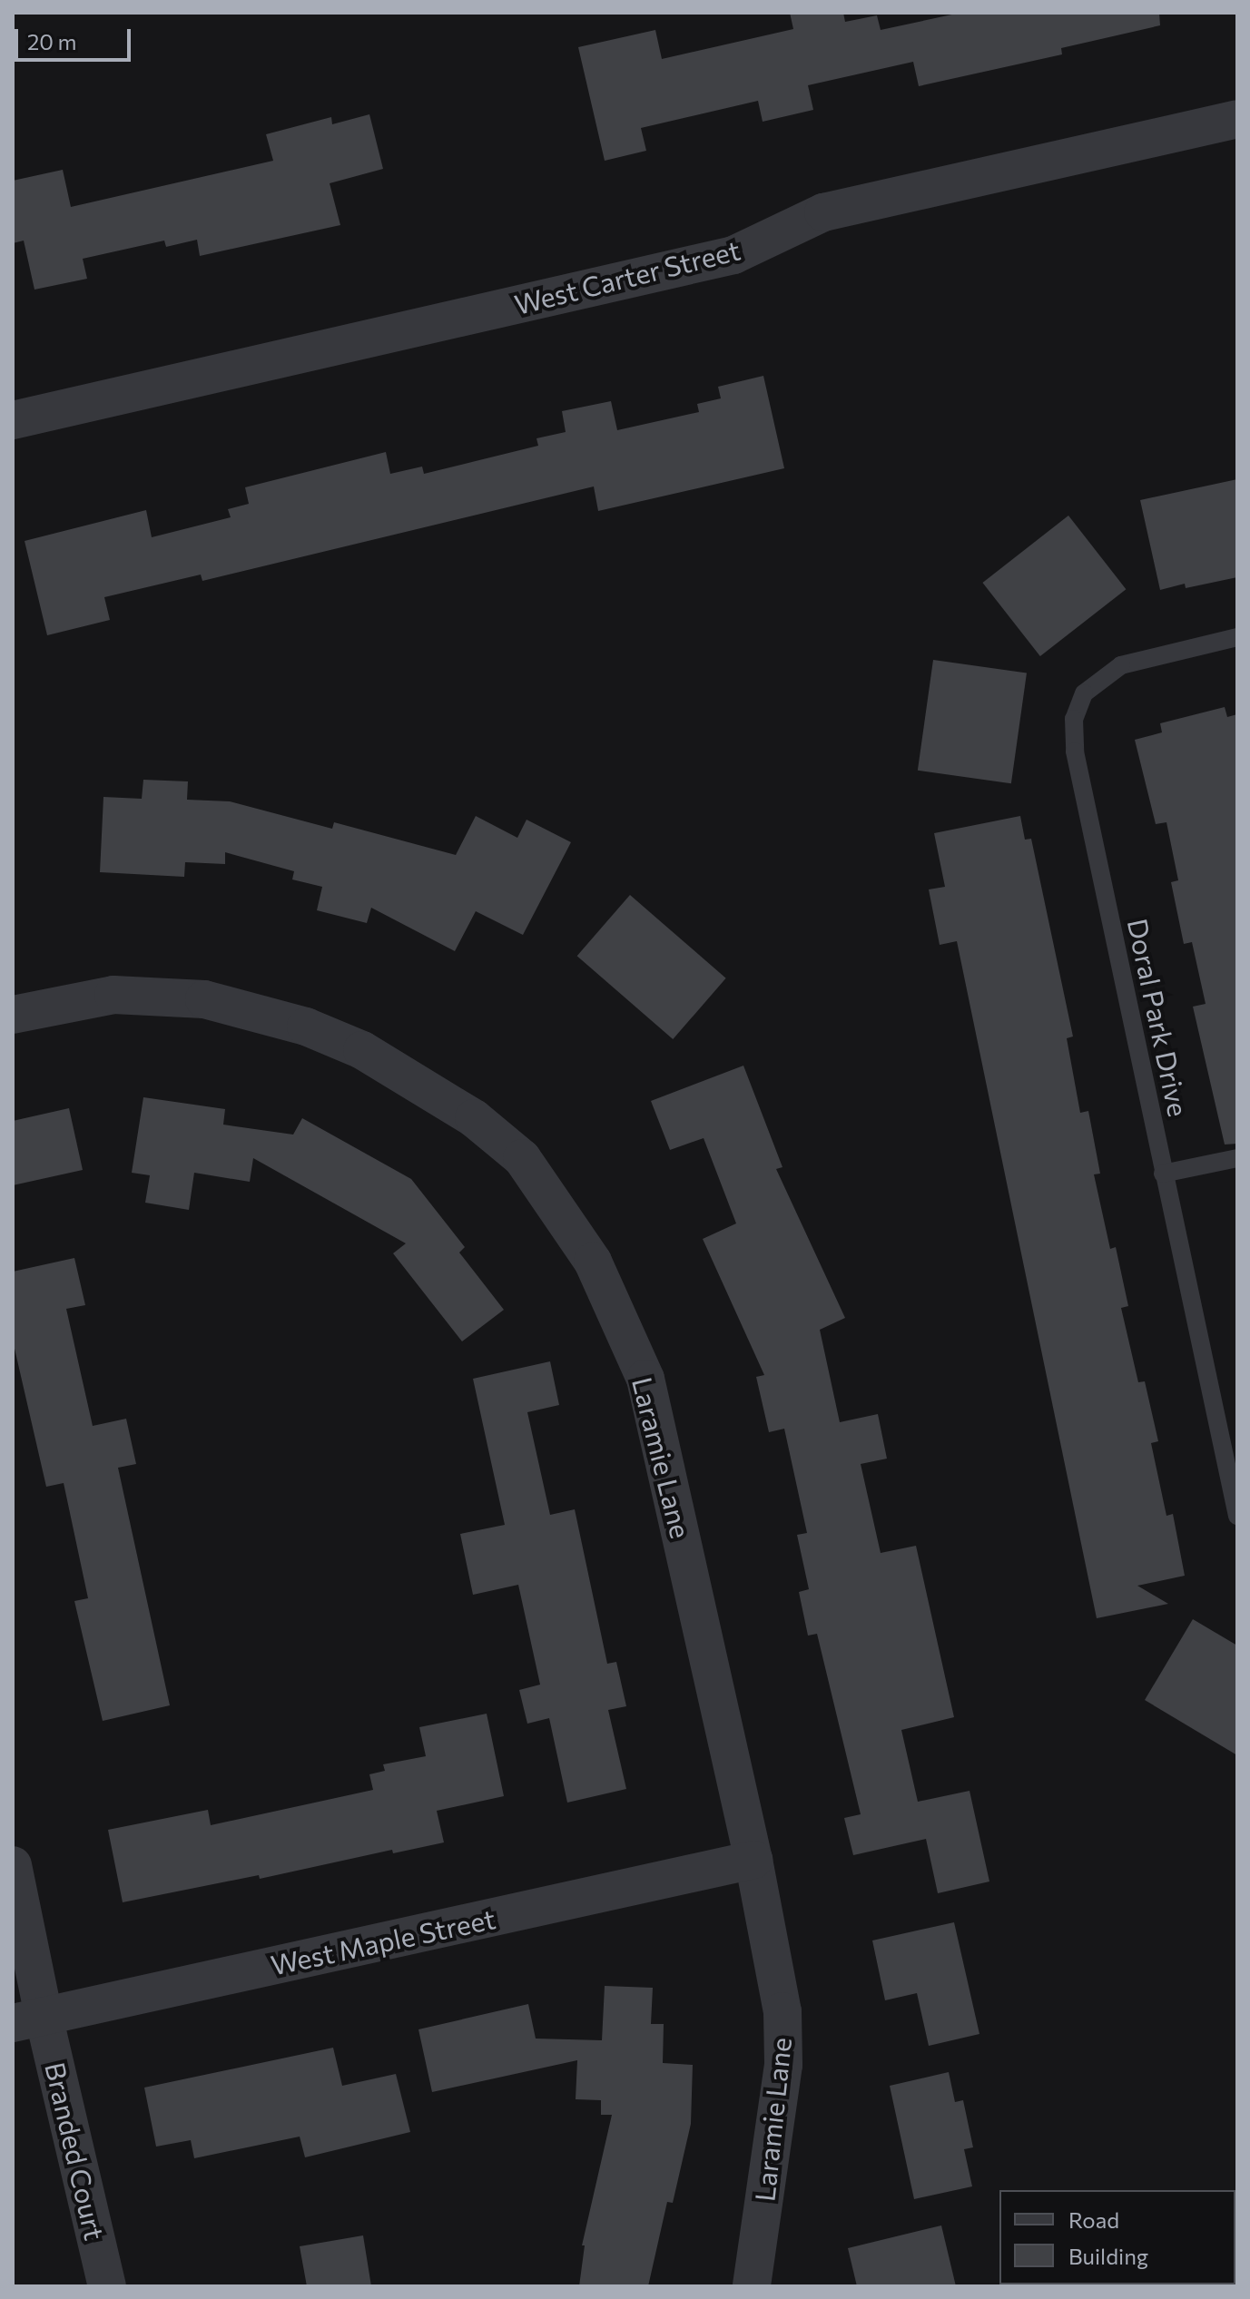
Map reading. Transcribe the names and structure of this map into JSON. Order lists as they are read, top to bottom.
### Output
{
  "streets": {
    "street": [
      "West Carter Street",
      "Laramie Lane",
      "West Maple Street",
      "Branded Court"
    ],
    "lane": ["Doral Park Drive"]
  },
  "crossings": [
    ["Laramie Lane", "West Maple Street"],
    ["West Maple Street", "Branded Court"]
  ],
  "legend": ["Road", "Building"],
  "scale_bar": "20 m"
}
